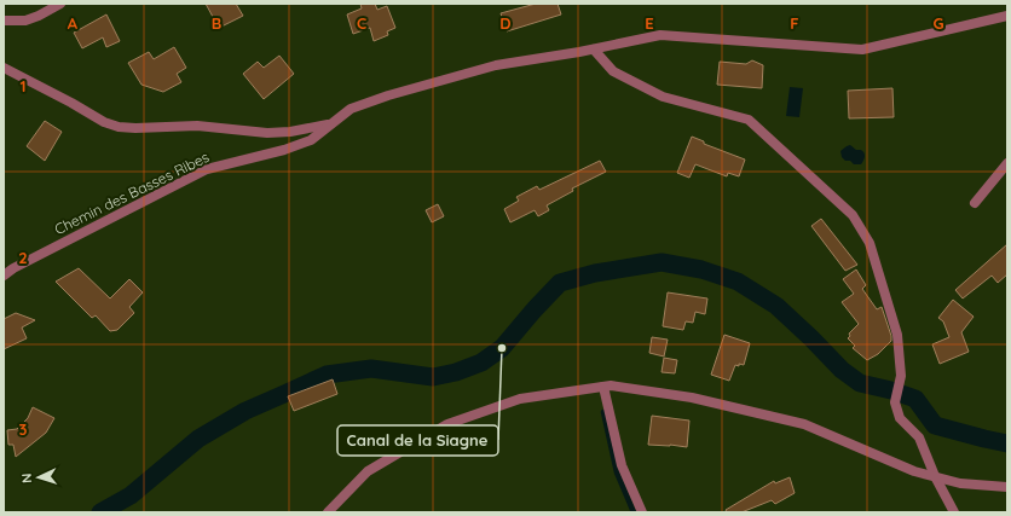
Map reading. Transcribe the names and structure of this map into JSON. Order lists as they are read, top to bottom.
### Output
{
  "streets": {
    "street": ["Chemin des Basses Ribes"]
  },
  "places": ["Canal de la Siagne"],
  "north": "left",
  "grid": {
    "columns": [
      "A",
      "B",
      "C",
      "D",
      "E",
      "F",
      "G"
    ],
    "rows": ["1", "2", "3"]
  }
}
